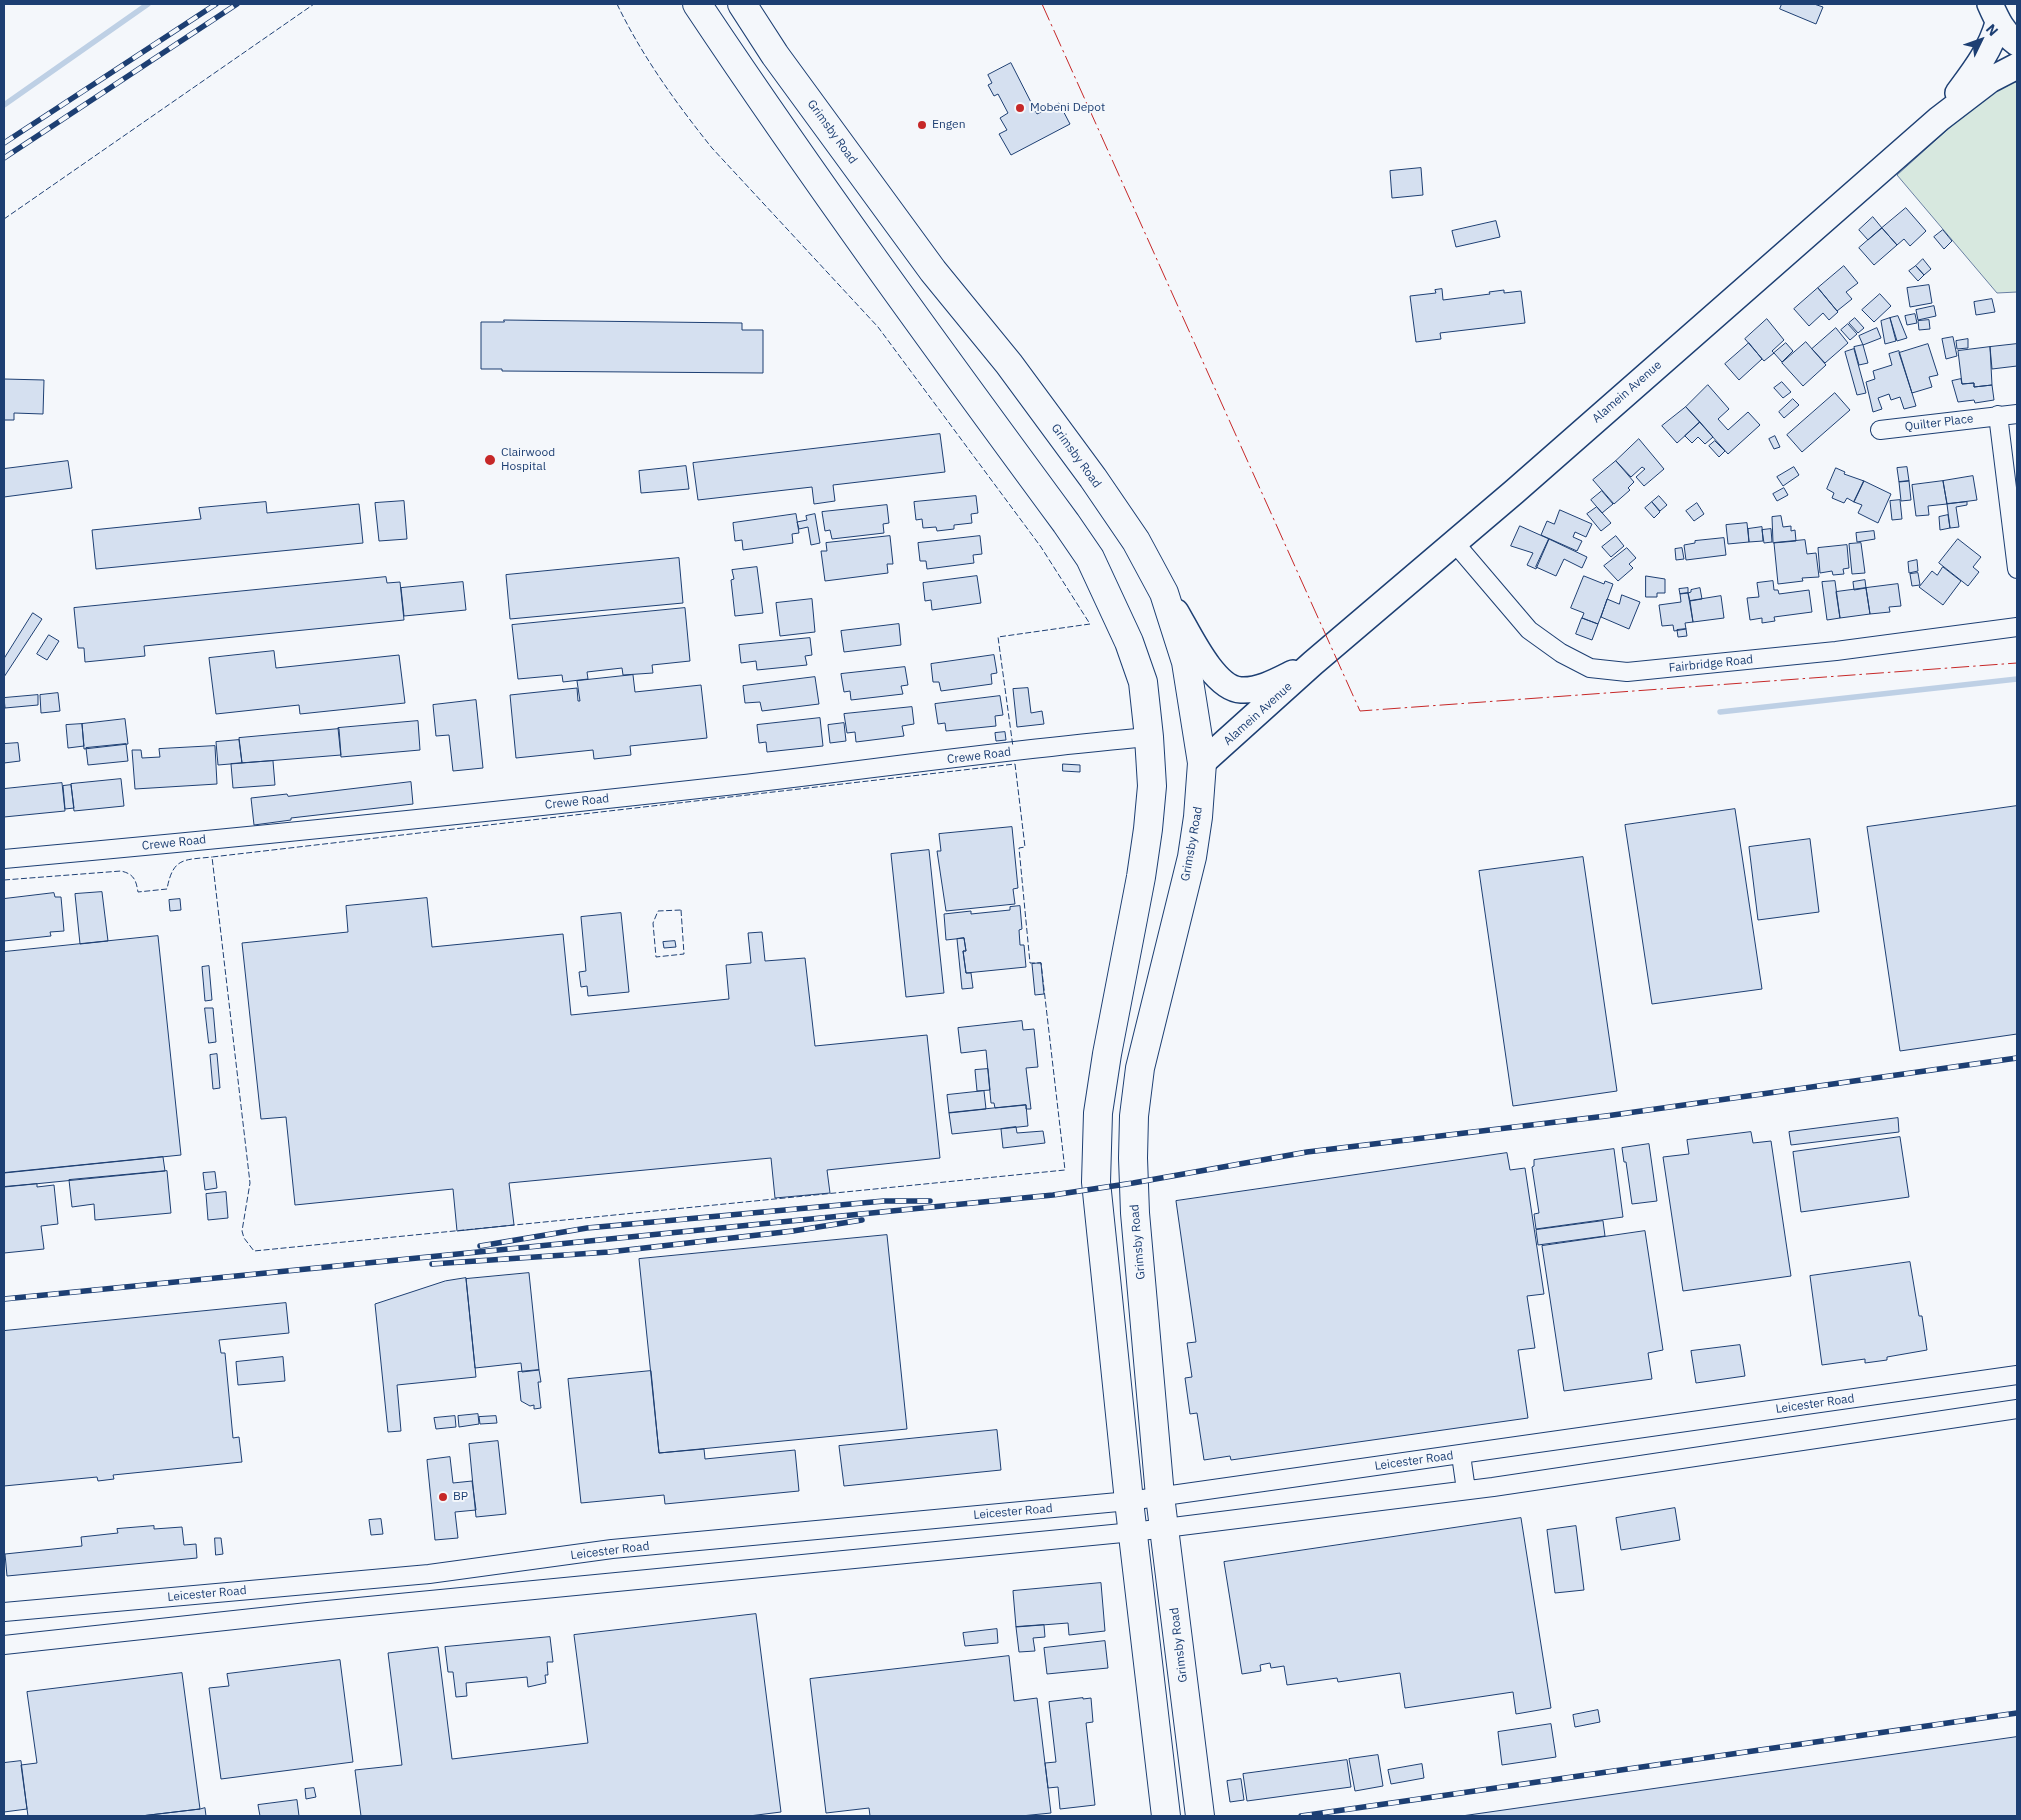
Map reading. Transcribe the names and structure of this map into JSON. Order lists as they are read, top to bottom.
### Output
{
  "streets": {
    "highway": ["Grimsby Road"],
    "street": [
      "Alamein Avenue",
      "Quilter Place",
      "Fairbridge Road",
      "Crewe Road",
      "Leicester Road"
    ]
  },
  "crossings": [
    ["Grimsby Road", "Alamein Avenue"],
    ["Grimsby Road", "Leicester Road"],
    ["Alamein Avenue", "Fairbridge Road"]
  ],
  "places": [
    "Mobeni Depot",
    "Engen",
    "Clairwood Hospital",
    "BP"
  ],
  "north": "top right"
}
